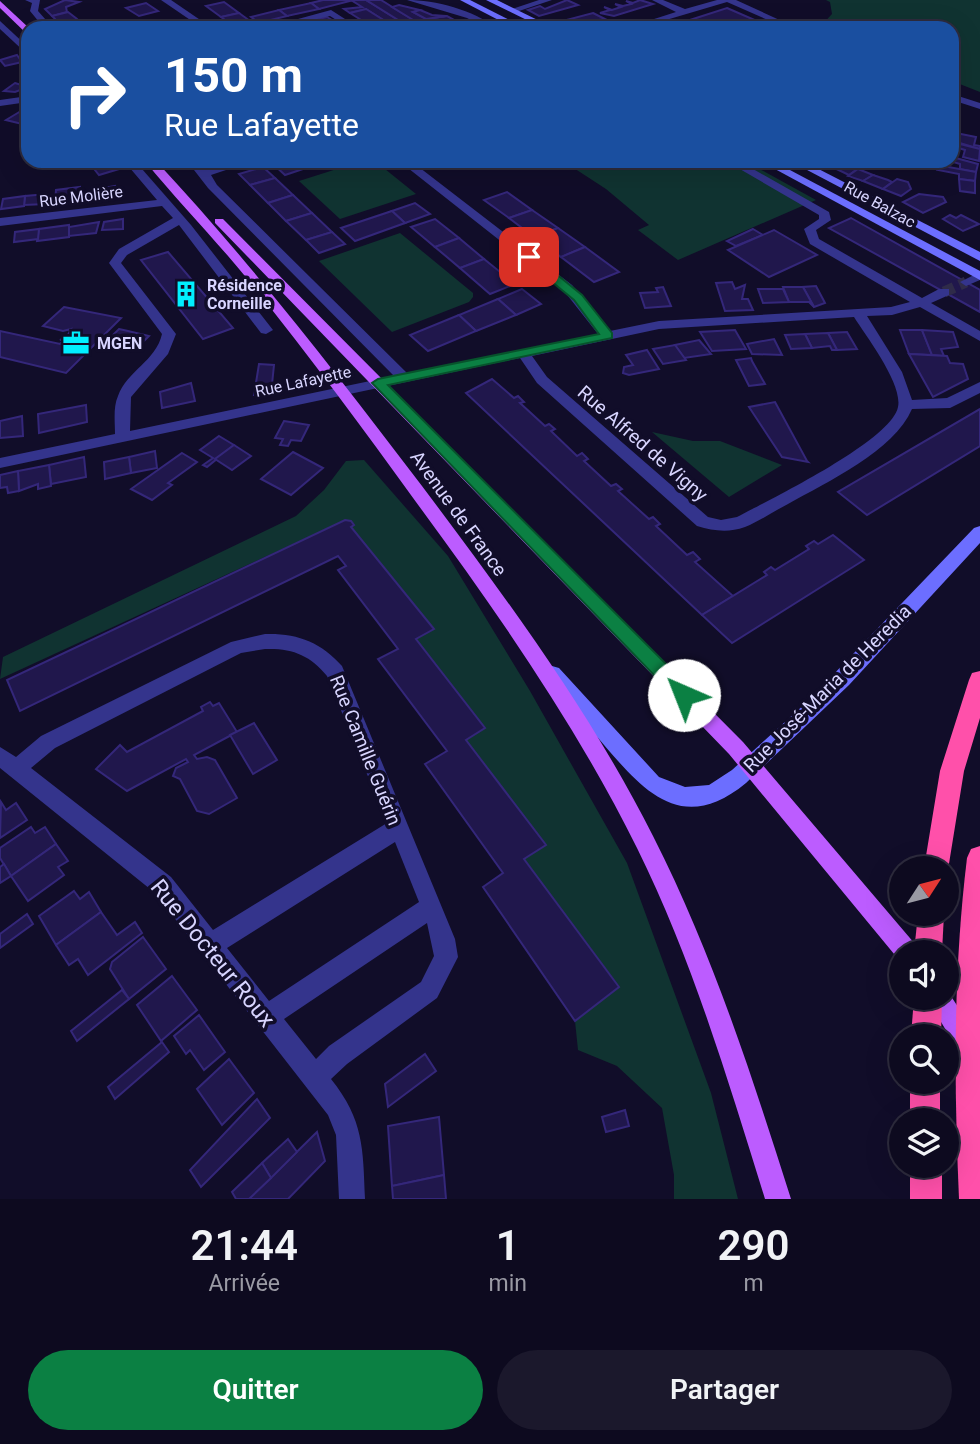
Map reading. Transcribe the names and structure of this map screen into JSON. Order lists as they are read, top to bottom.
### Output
{
  "streets": {
    "main road": ["Avenue de France"],
    "street": [
      "Rue Molière",
      "Rue Balzac",
      "Rue Lafayette",
      "Rue Alfred de Vigny",
      "Rue José-Maria de Heredia",
      "Rue Camille Guérin",
      "Rue Docteur Roux"
    ]
  },
  "crossings": [
    ["Rue Lafayette", "Rue Alfred de Vigny"],
    ["Rue Lafayette", "Avenue de France"],
    ["Avenue de France", "Rue José-Maria de Heredia"],
    ["Rue Camille Guérin", "Rue Docteur Roux"]
  ],
  "places": {
    "building": ["Résidence Corneille"],
    "office": ["MGEN"]
  },
  "north": "top right",
  "page": {
    "turn": ["150 m", "Rue Lafayette"],
    "eta": [
      "21:44",
      "Arrivée",
      "1",
      "min",
      "290",
      "m"
    ],
    "buttons": ["Quitter", "Partager"]
  }
}
